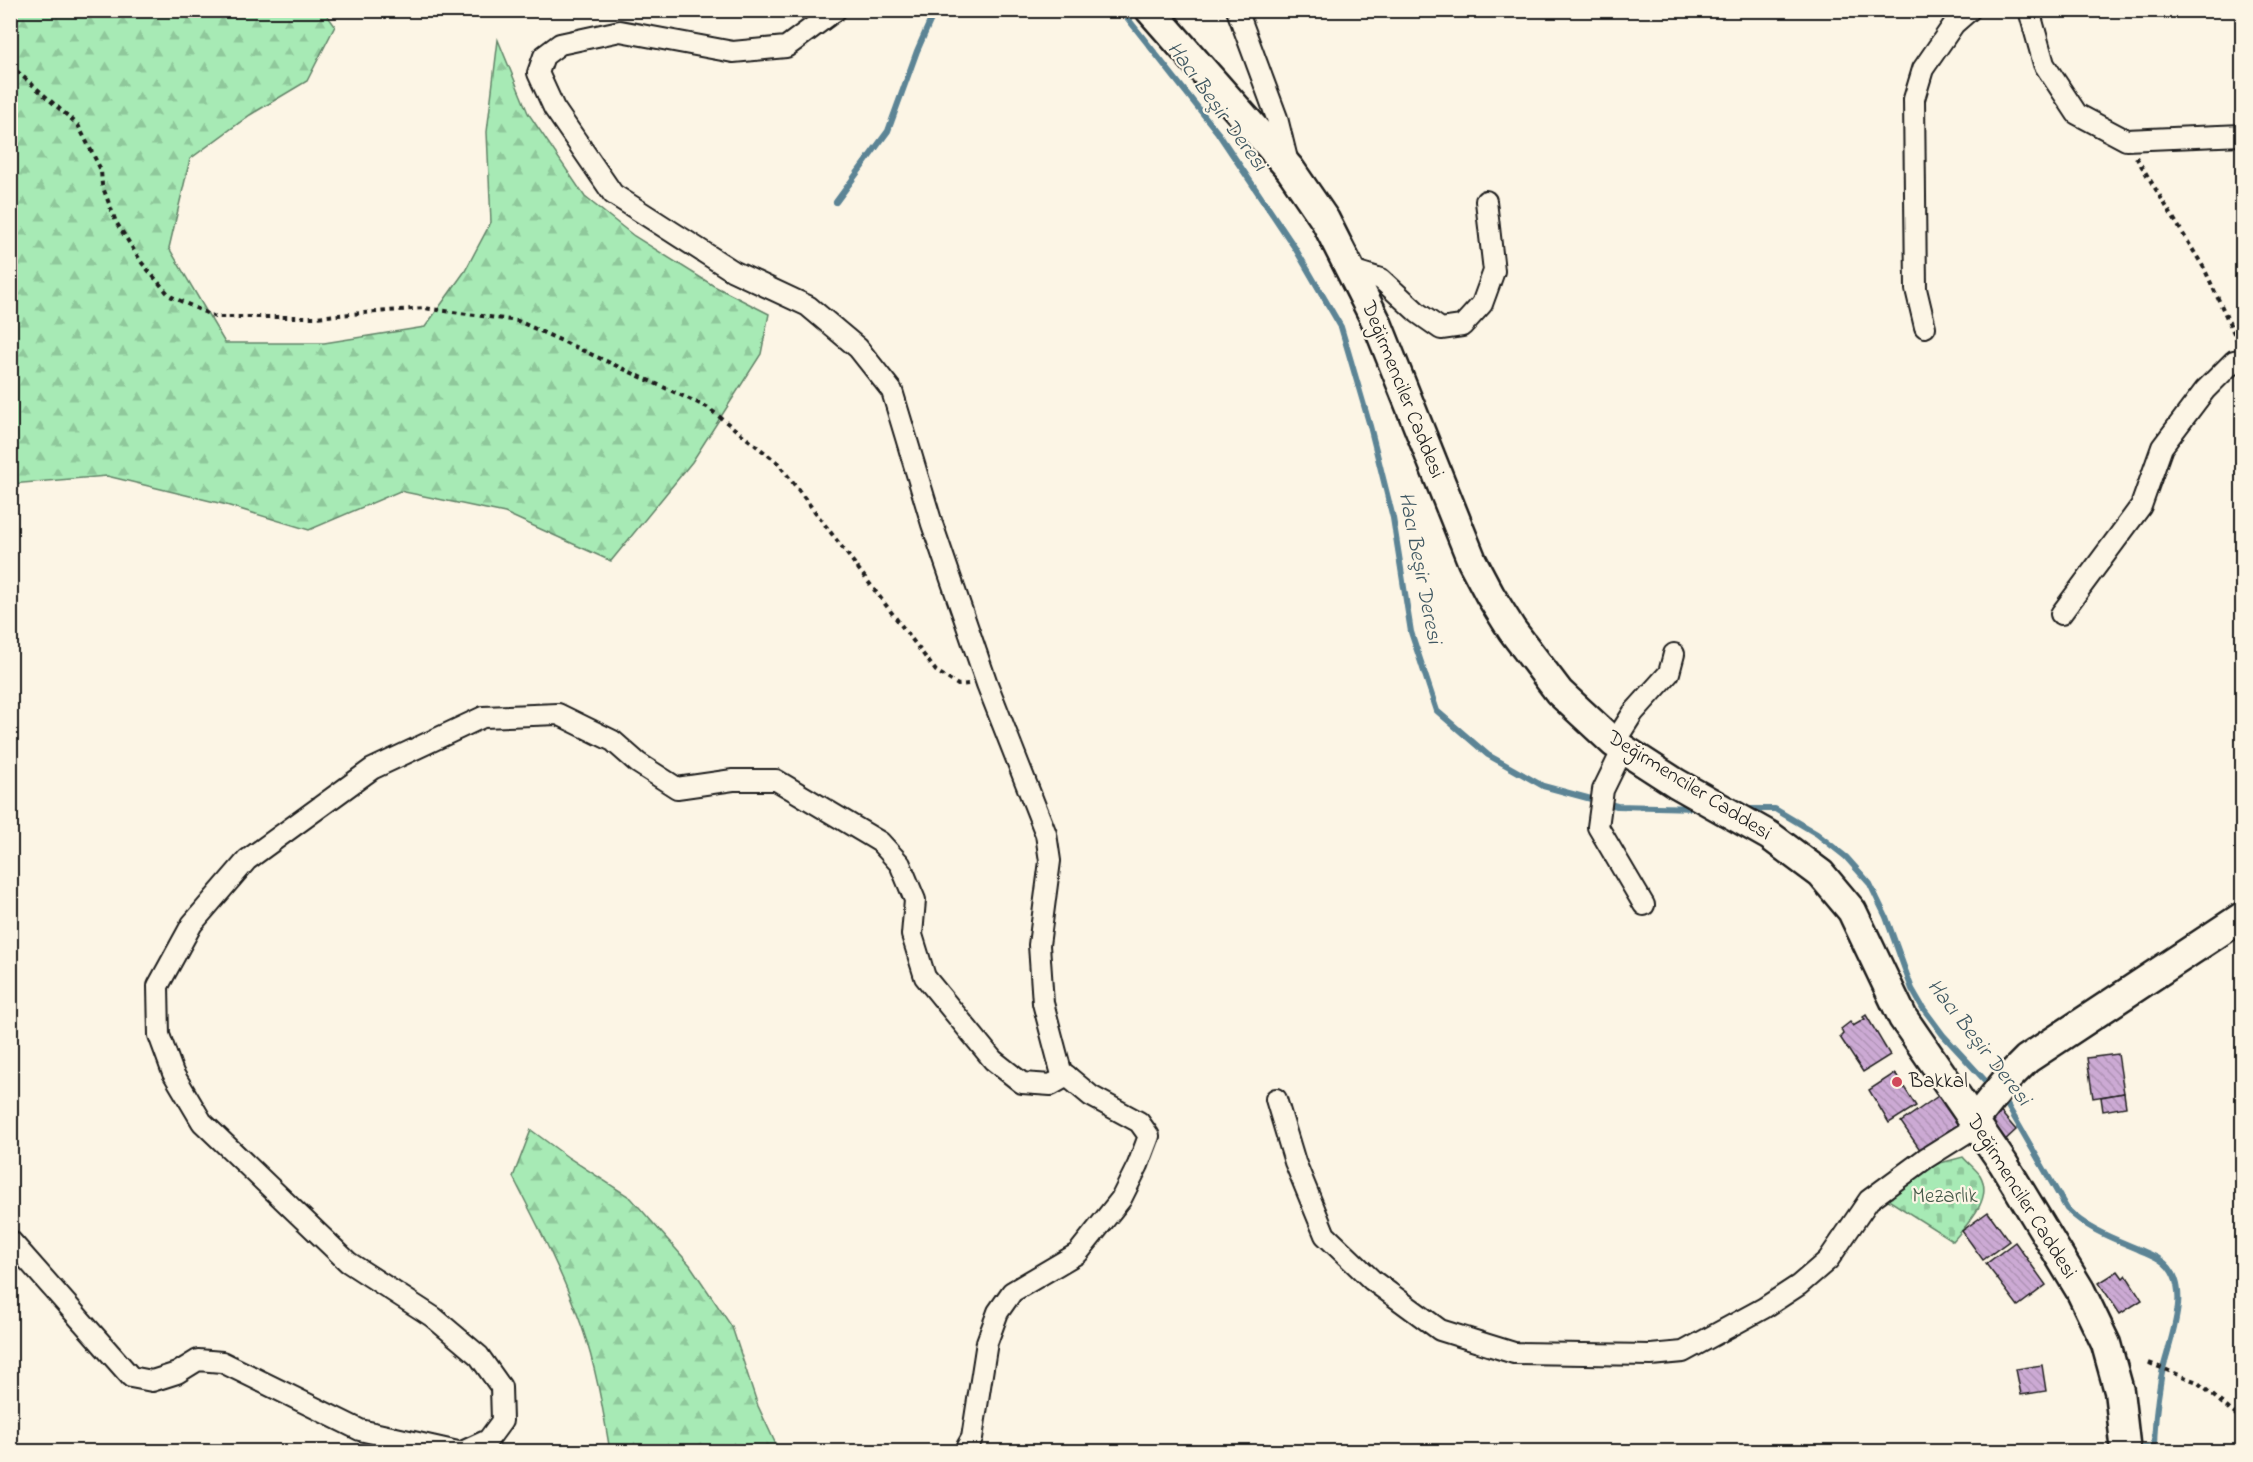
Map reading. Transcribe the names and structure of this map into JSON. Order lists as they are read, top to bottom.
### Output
{
  "streets": {
    "main road": ["Değirmenciler Caddesi"]
  },
  "water": ["Hacı Beşir Deresi"],
  "parks": ["Mezarlık"],
  "places": ["Bakkal"]
}
